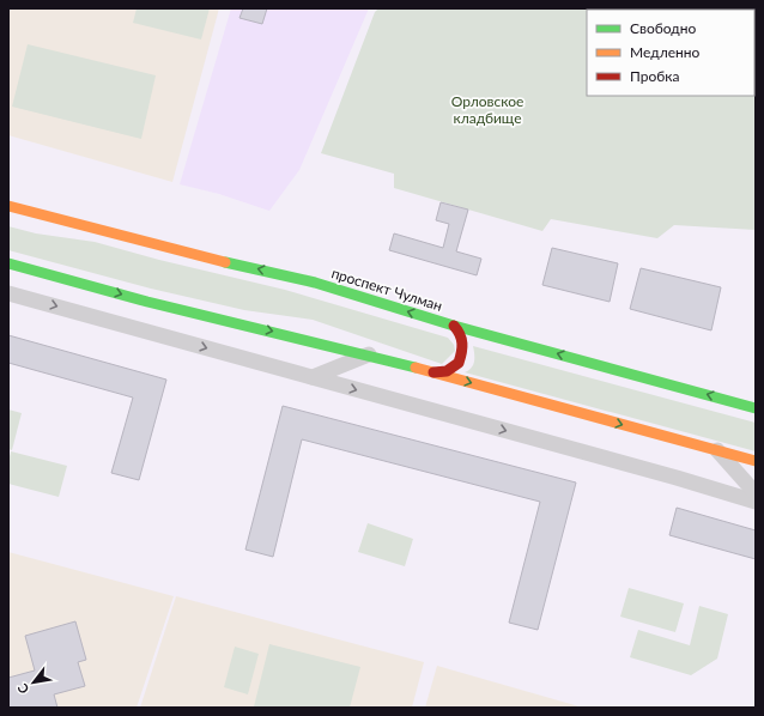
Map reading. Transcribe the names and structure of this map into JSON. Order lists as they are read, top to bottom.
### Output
{
  "streets": {
    "main road": ["проспект Чулман"]
  },
  "parks": ["Орловское кладбище"],
  "legend": ["Свободно", "Медленно", "Пробка"],
  "north": "bottom left"
}
